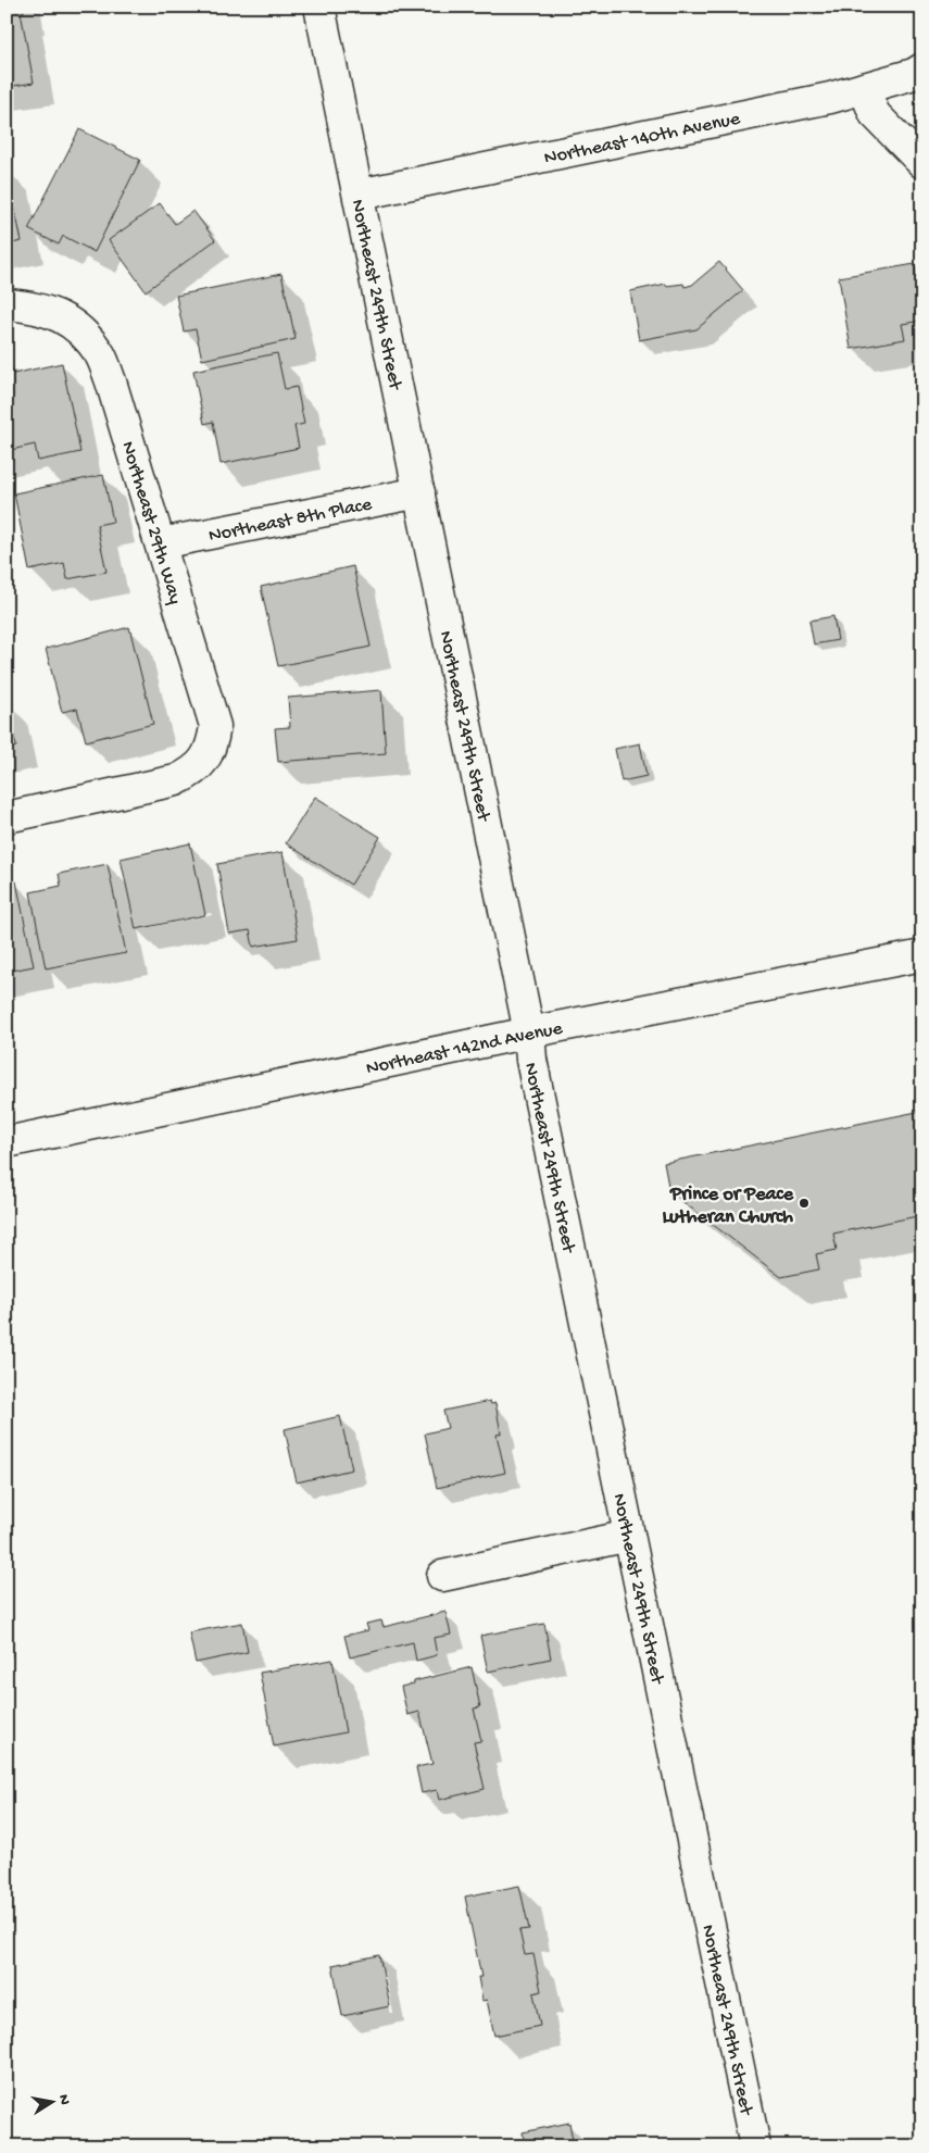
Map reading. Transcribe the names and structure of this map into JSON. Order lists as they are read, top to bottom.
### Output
{
  "streets": {
    "street": [
      "Northeast 140th Avenue",
      "Northeast 249th Street",
      "Northeast 8th Place",
      "Northeast 29th Way",
      "Northeast 142nd Avenue"
    ]
  },
  "crossings": [
    ["Northeast 140th Avenue", "Northeast 249th Street"],
    ["Northeast 249th Street", "Northeast 8th Place"],
    ["Northeast 249th Street", "Northeast 142nd Avenue"],
    ["Northeast 8th Place", "Northeast 29th Way"]
  ],
  "places": ["Prince or Peace Lutheran Church"],
  "north": "right"
}
